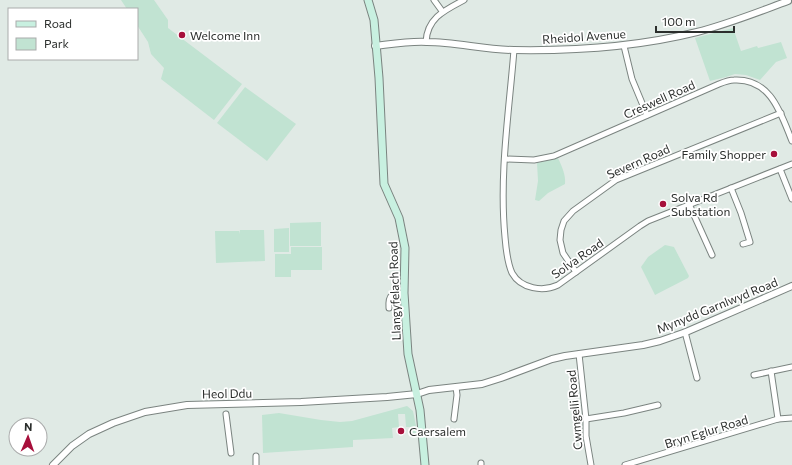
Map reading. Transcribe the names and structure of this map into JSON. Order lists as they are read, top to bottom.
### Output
{
  "streets": {
    "main road": ["Llangyfelach Road"],
    "street": [
      "Rheidol Avenue",
      "Creswell Road",
      "Severn Road",
      "Solva Road",
      "Mynydd Garnlwyd Road",
      "Heol Ddu",
      "Cwmgelli Road",
      "Bryn Eglur Road"
    ]
  },
  "crossings": [
    ["Rheidol Avenue", "Solva Road"],
    ["Rheidol Avenue", "Llangyfelach Road"],
    ["Creswell Road", "Severn Road"],
    ["Creswell Road", "Solva Road"],
    ["Severn Road", "Solva Road"],
    ["Llangyfelach Road", "Mynydd Garnlwyd Road"],
    ["Llangyfelach Road", "Heol Ddu"],
    ["Mynydd Garnlwyd Road", "Heol Ddu"],
    ["Mynydd Garnlwyd Road", "Cwmgelli Road"]
  ],
  "places": [
    "Welcome Inn",
    "Family Shopper",
    "Solva Rd Substation",
    "Caersalem"
  ],
  "legend": ["Road", "Park"],
  "scale_bar": "100 m",
  "north": "top"
}
